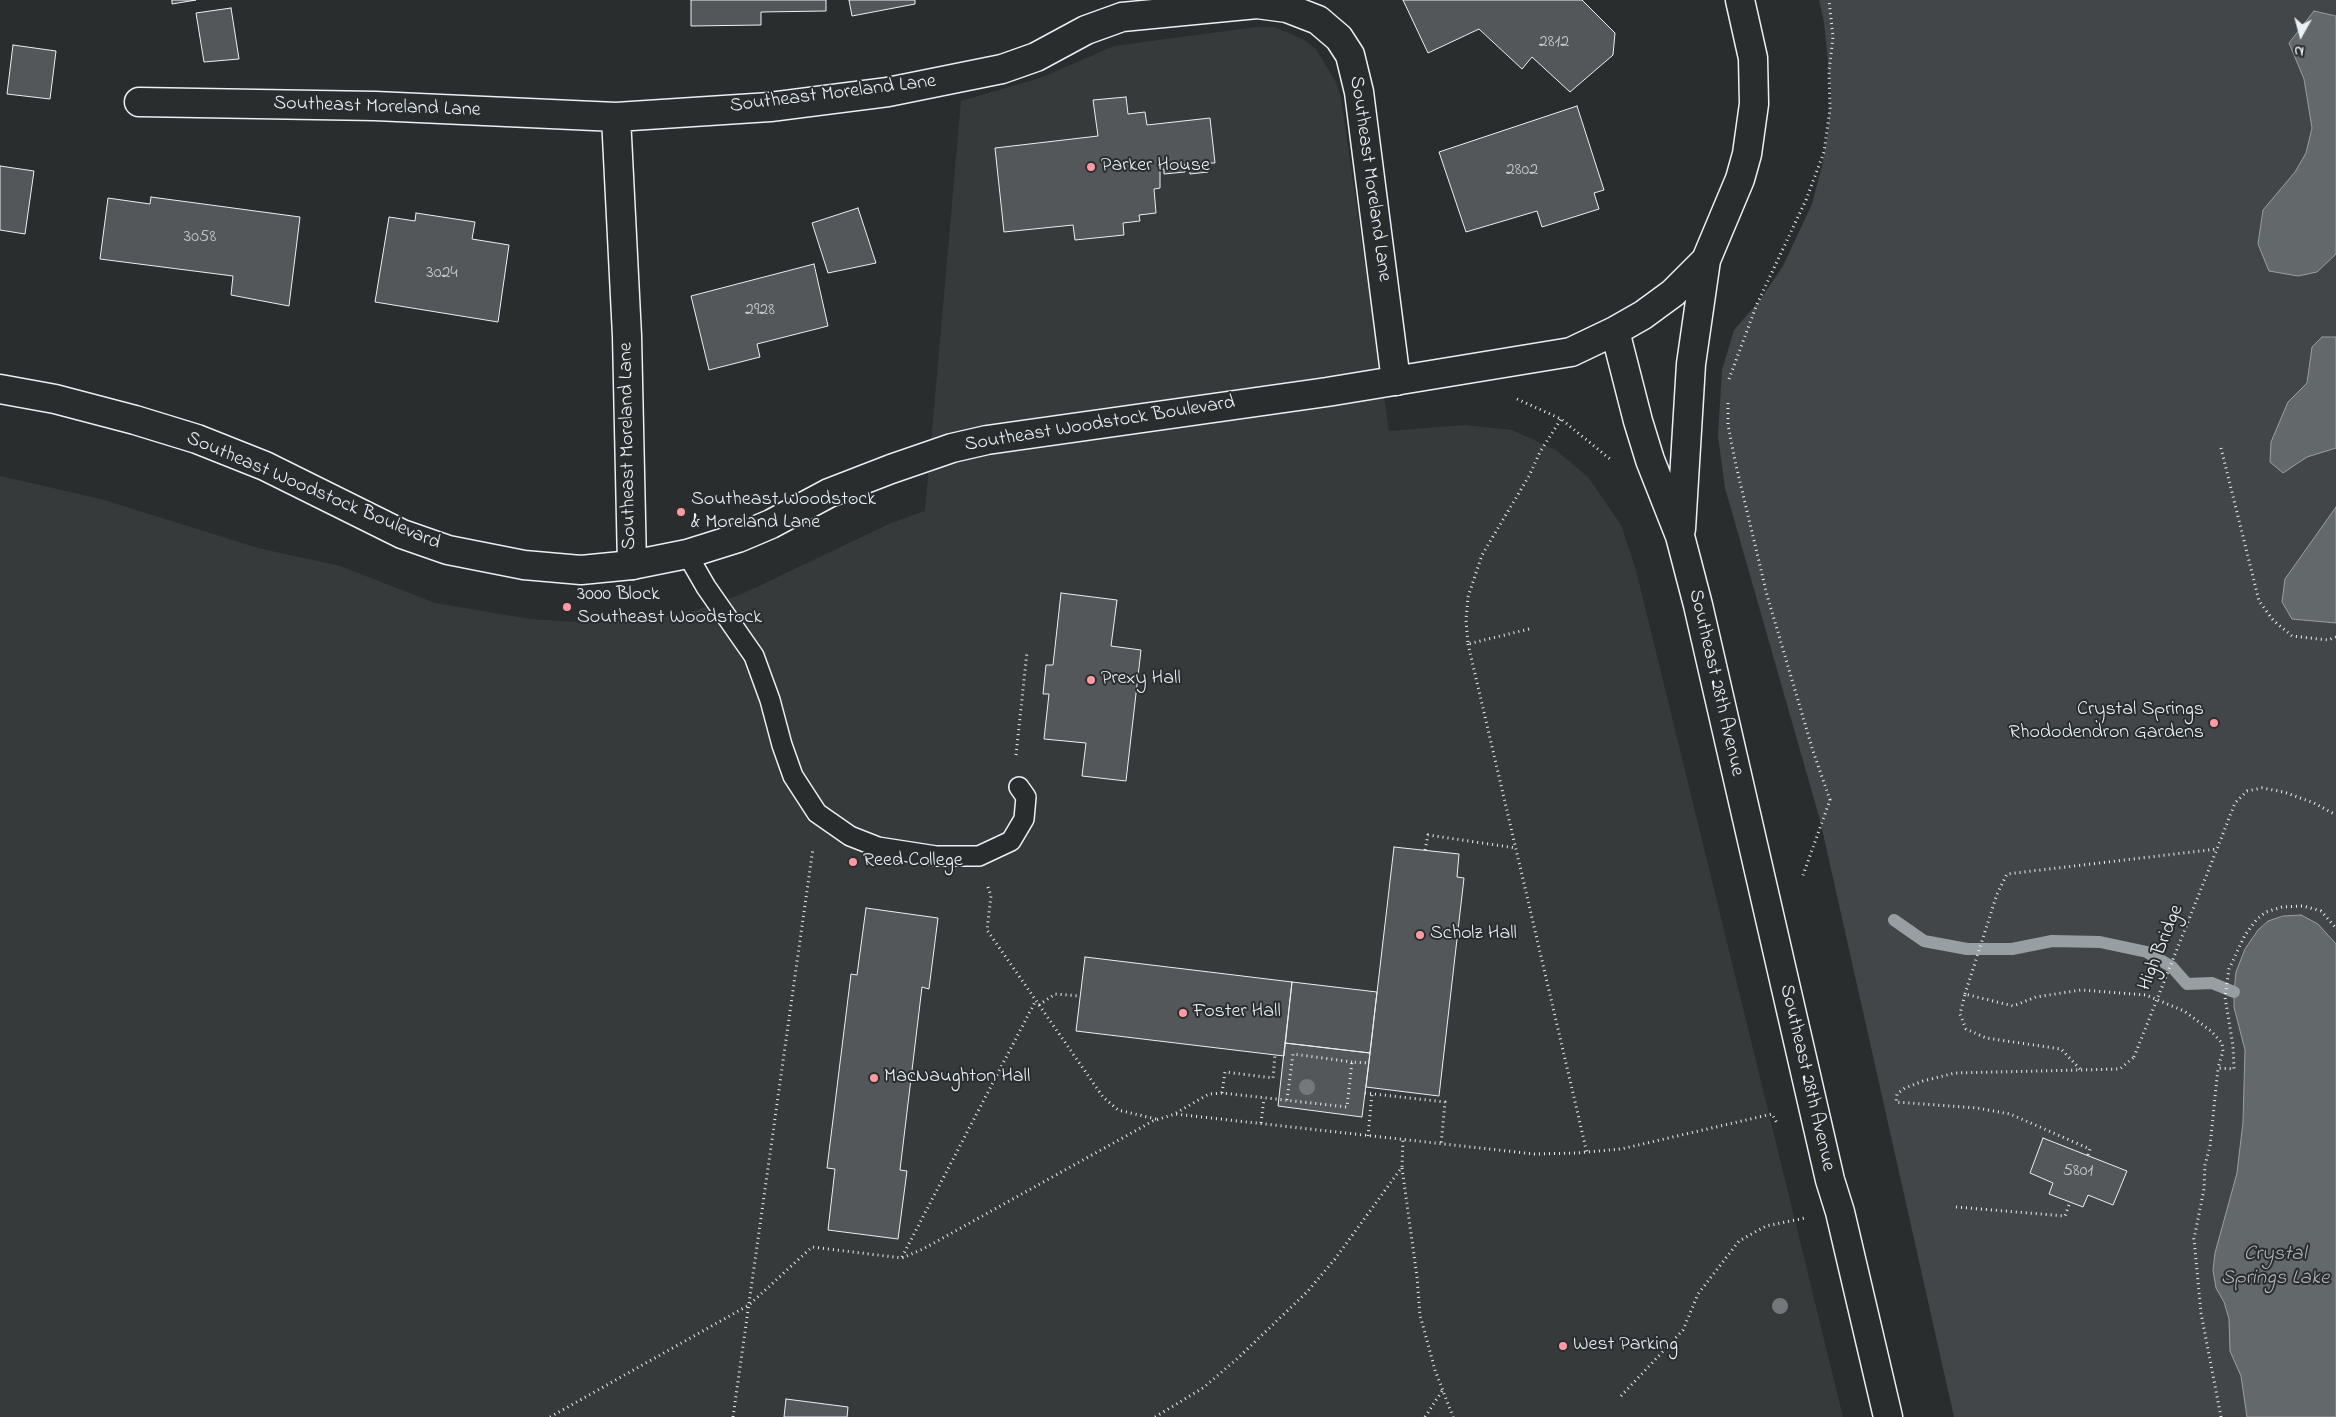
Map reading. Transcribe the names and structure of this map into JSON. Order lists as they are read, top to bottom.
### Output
{
  "streets": {
    "street": ["Southeast Moreland Lane", "Southeast Woodstock Boulevard", "Southeast 28th Avenue"],
    "path": ["High Bridge"]
  },
  "crossings": [
    ["Southeast Moreland Lane", "Southeast Woodstock Boulevard"],
    ["Southeast Woodstock Boulevard", "Southeast 28th Avenue"]
  ],
  "water": ["Crystal Springs Lake"],
  "places": [
    "Parker House",
    "Southeast Woodstock & Moreland Lane",
    "3000 Block Southeast Woodstock",
    "Prexy Hall",
    "Crystal Springs Rhododendron Gardens",
    "Reed College",
    "Scholz Hall",
    "Foster Hall",
    "MacNaughton Hall",
    "West Parking"
  ],
  "house_numbers": [
    "2812",
    "2802",
    "3058",
    "3024",
    "2928",
    "5801"
  ],
  "north": "bottom"
}
